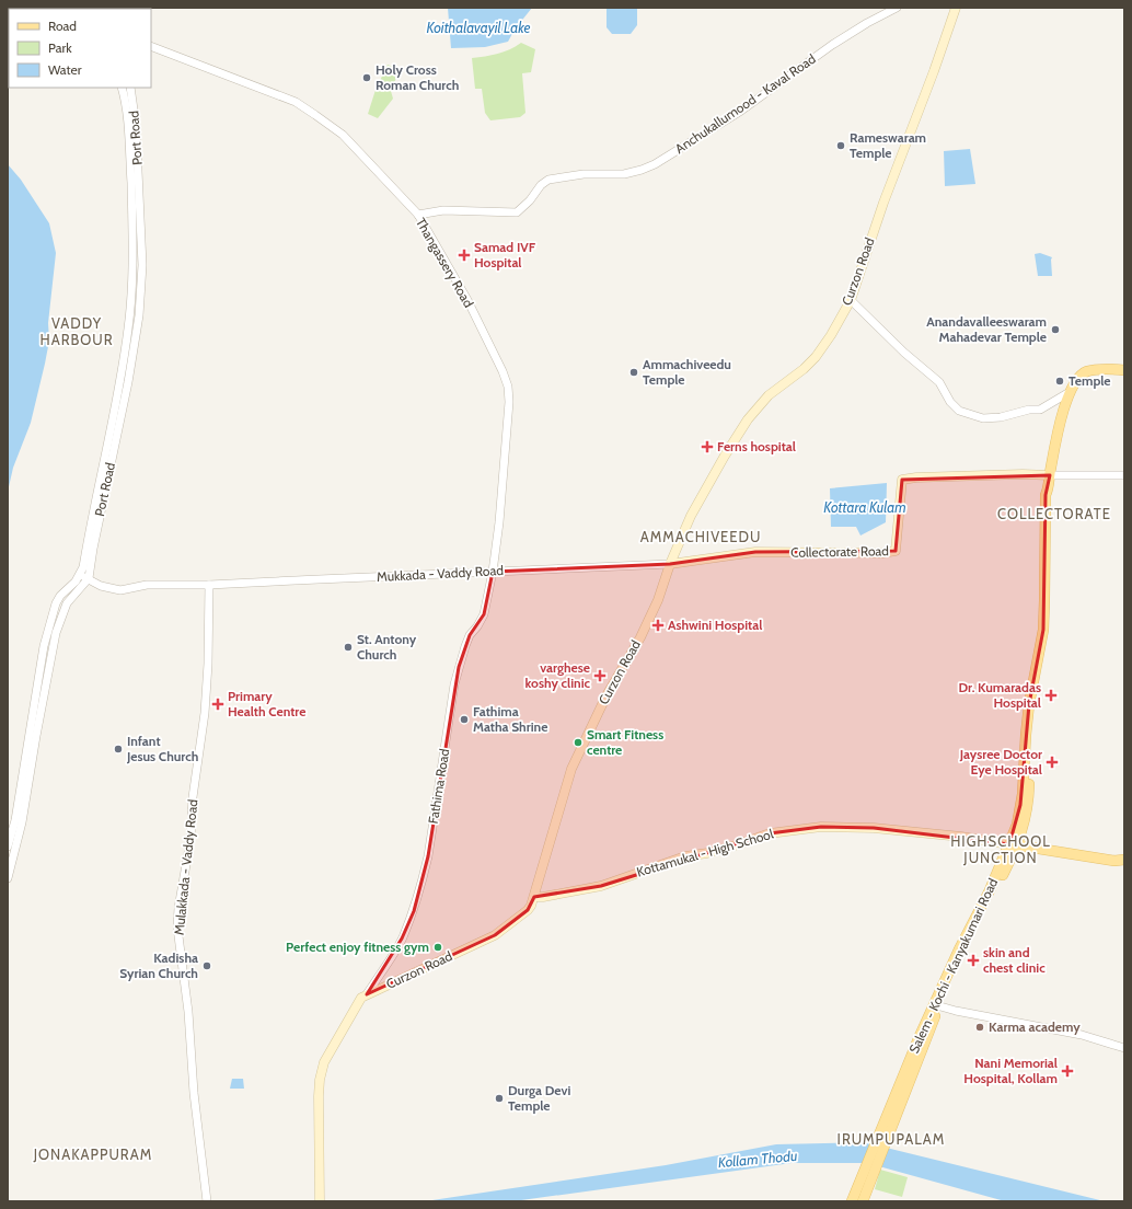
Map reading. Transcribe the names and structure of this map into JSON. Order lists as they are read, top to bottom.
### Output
{
  "streets": {
    "main road": [
      "Curzon Road",
      "Collectorate Road",
      "Kottamukal - High School",
      "Salem - Kochi - Kanyakumari Road"
    ],
    "street": [
      "Anchukallumood - Kaval Road",
      "Port Road",
      "Thangassery Road",
      "Mukkada - Vaddy Road",
      "Fathima Road",
      "Mulakkada - Vaddy Road"
    ]
  },
  "crossings": [
    ["Anchukallumood - Kaval Road", "Thangassery Road"],
    ["Port Road", "Mukkada - Vaddy Road"],
    ["Thangassery Road", "Mukkada - Vaddy Road"],
    ["Thangassery Road", "Fathima Road"],
    ["Curzon Road", "Collectorate Road"],
    ["Curzon Road", "Mukkada - Vaddy Road"],
    ["Curzon Road", "Fathima Road"],
    ["Curzon Road", "Kottamukal - High School"],
    ["Collectorate Road", "Mukkada - Vaddy Road"],
    ["Collectorate Road", "Salem - Kochi - Kanyakumari Road"],
    ["Mukkada - Vaddy Road", "Fathima Road"],
    ["Mukkada - Vaddy Road", "Mulakkada - Vaddy Road"],
    ["Kottamukal - High School", "Salem - Kochi - Kanyakumari Road"]
  ],
  "districts": [
    "VADDY HARBOUR",
    "COLLECTORATE",
    "AMMACHIVEEDU",
    "HIGHSCHOOL JUNCTION",
    "IRUMPUPALAM",
    "JONAKAPPURAM"
  ],
  "water": ["Koithalavayil Lake", "Kottara Kulam", "Kollam Thodu"],
  "places": {
    "other": [
      "Holy Cross Roman Church",
      "Rameswaram Temple",
      "Anandavalleeswaram Mahadevar Temple",
      "Ammachiveedu Temple",
      "Temple",
      "St. Antony Church",
      "Fathima Matha Shrine",
      "Smart Fitness centre",
      "Infant Jesus Church",
      "Perfect enjoy fitness gym",
      "Kadisha Syrian Church",
      "Karma academy",
      "Durga Devi Temple"
    ],
    "health": [
      "Samad IVF Hospital",
      "Ferns hospital",
      "Ashwini Hospital",
      "varghese koshy clinic",
      "Dr. Kumaradas Hospital",
      "Primary Health Centre",
      "Jaysree Doctor Eye Hospital",
      "skin and chest clinic",
      "Nani Memorial Hospital, Kollam"
    ]
  },
  "legend": ["Road", "Park", "Water"]
}
